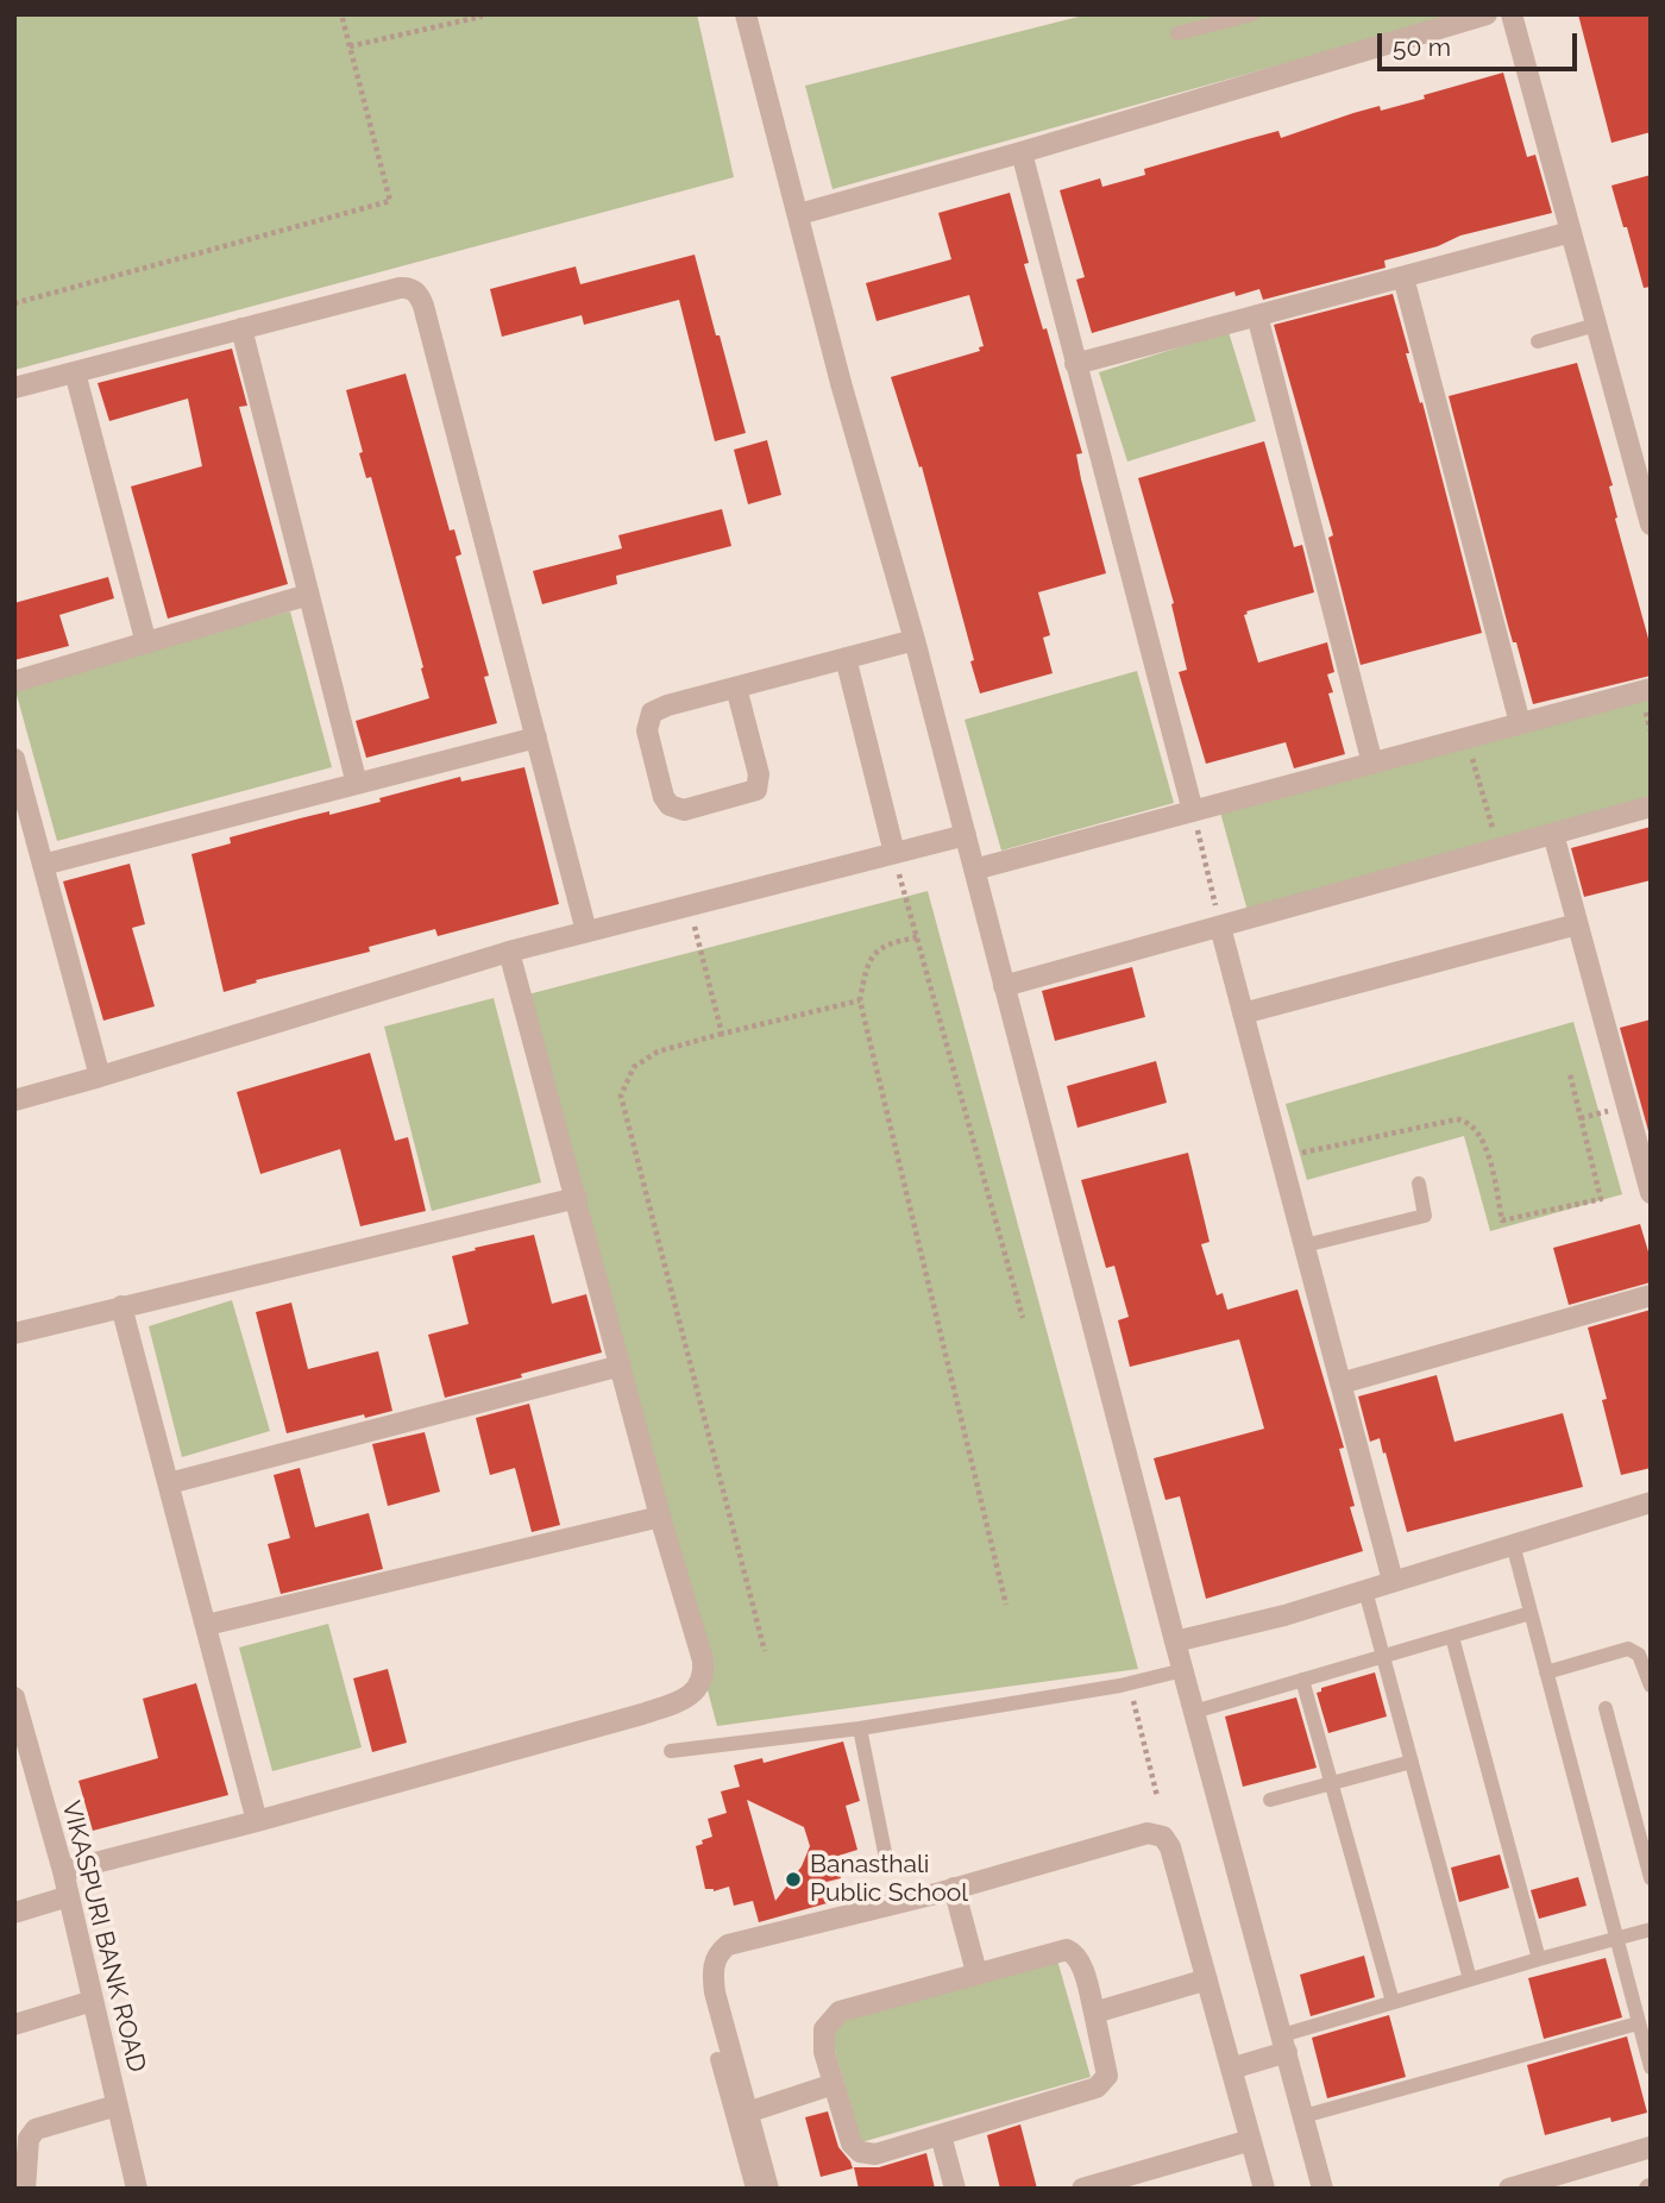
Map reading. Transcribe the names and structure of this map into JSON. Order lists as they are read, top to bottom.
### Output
{
  "streets": {
    "street": ["VIKASPURI BANK ROAD"]
  },
  "places": ["Banasthali Public School"],
  "scale_bar": "50 m"
}
